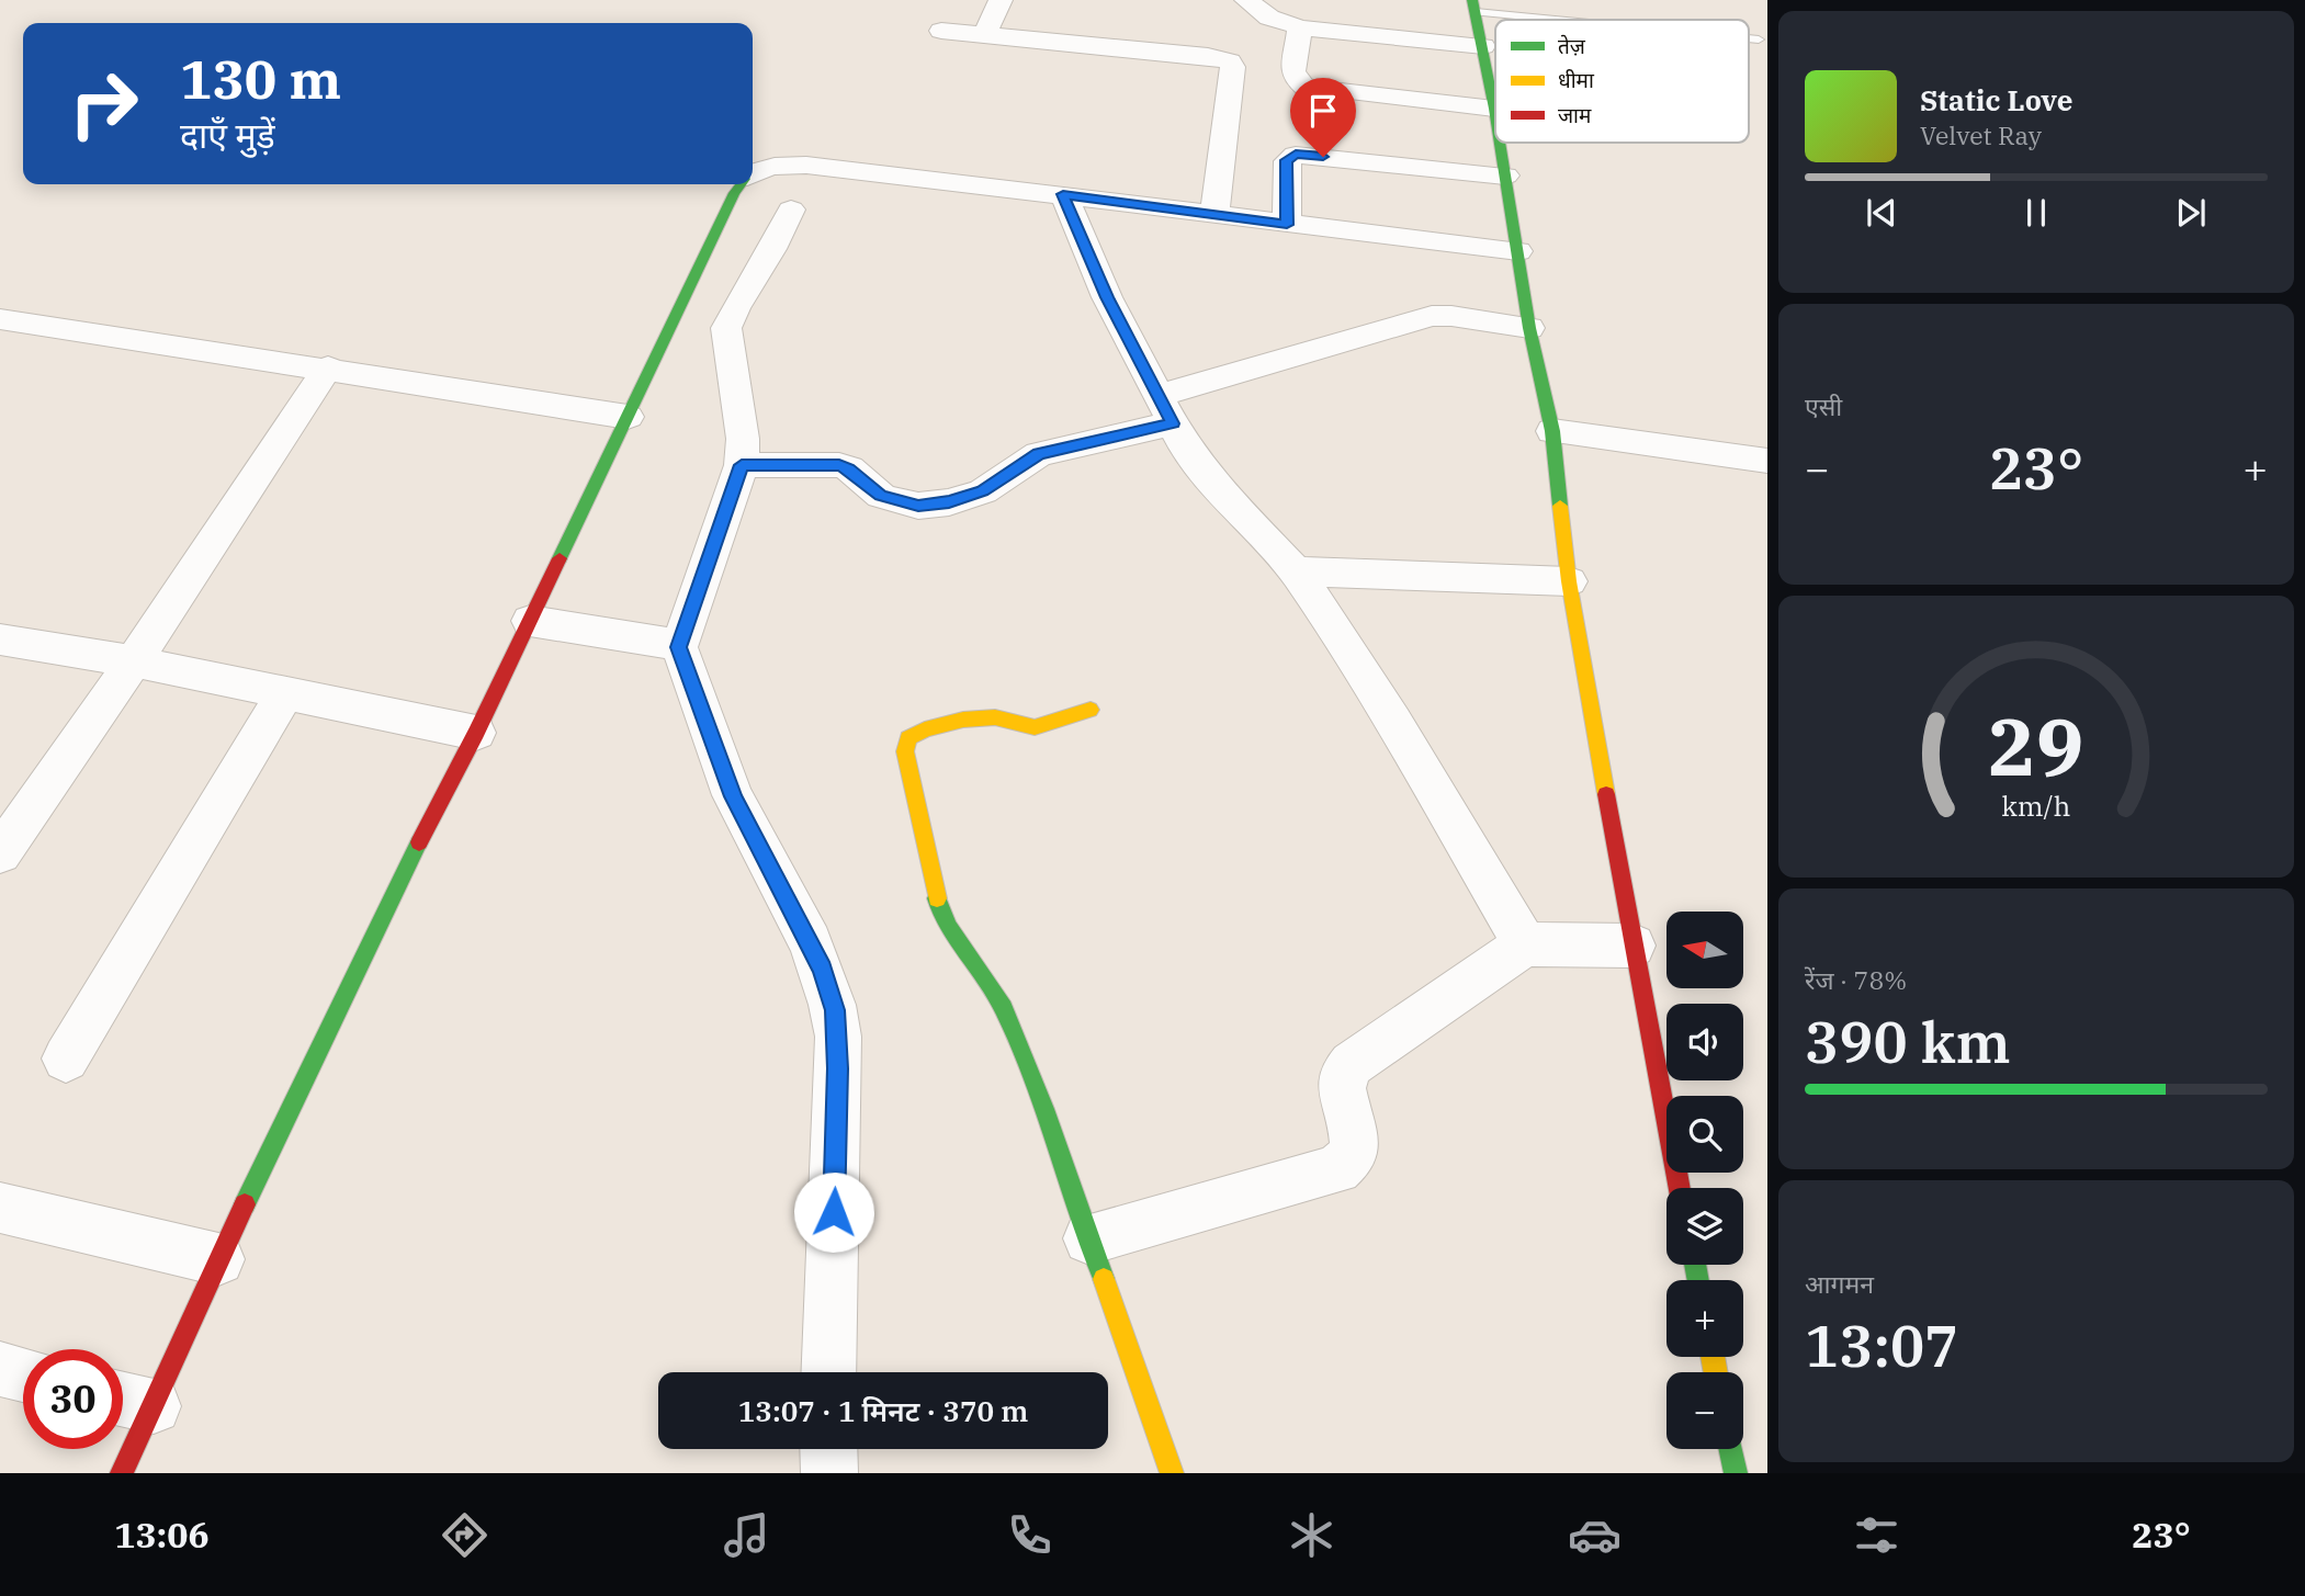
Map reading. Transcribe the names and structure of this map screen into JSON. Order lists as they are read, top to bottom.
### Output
{
  "legend": ["तेज़", "धीमा", "जाम"],
  "north": "left",
  "page": {
    "turn": ["130 m", "दाएँ मुड़ें"],
    "song": ["Static Love", "Velvet Ray"],
    "tile": [
      "एसी",
      ["रेंज · 78%", "390 km"],
      ["आगमन", "13:07"]
    ],
    "heat": ["−", "23°", "+"],
    "map_buttons": ["+", "−"],
    "limit": "30",
    "trip": "13:07 · 1 मिनट · 370 m",
    "tabs": ["13:06", "23°"],
    "gauge": ["29", "km/h"]
  }
}
